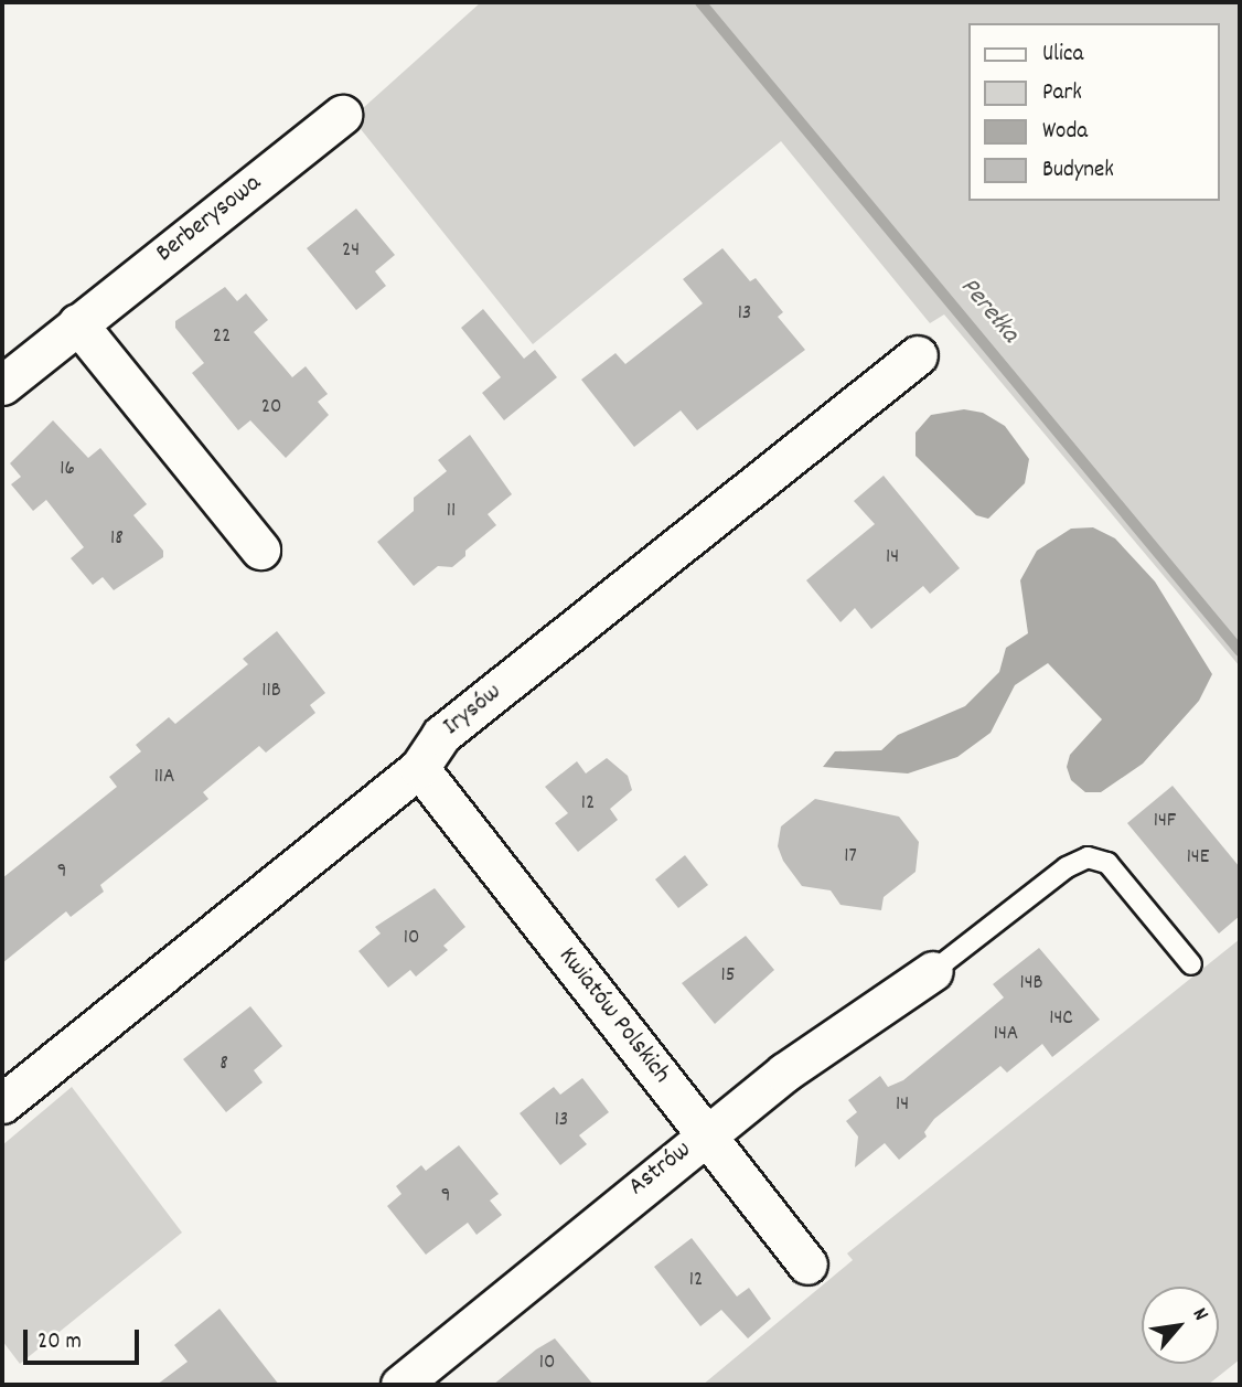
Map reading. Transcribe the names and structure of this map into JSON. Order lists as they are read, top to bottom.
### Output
{
  "streets": {
    "street": [
      "Berberysowa",
      "Irysów",
      "Kwiatów Polskich",
      "Astrów"
    ]
  },
  "crossings": [
    ["Irysów", "Kwiatów Polskich"],
    ["Kwiatów Polskich", "Astrów"]
  ],
  "water": ["Perełka"],
  "house_numbers": [
    "24",
    "13",
    "22",
    "20",
    "16",
    "11",
    "18",
    "14",
    "11B",
    "11A",
    "12",
    "14F",
    "17",
    "14E",
    "9",
    "10",
    "15",
    "14B",
    "14C",
    "14A",
    "8",
    "14",
    "13",
    "9",
    "12",
    "10"
  ],
  "legend": [
    "Ulica",
    "Park",
    "Woda",
    "Budynek"
  ],
  "scale_bar": "20 m",
  "north": "top right"
}
